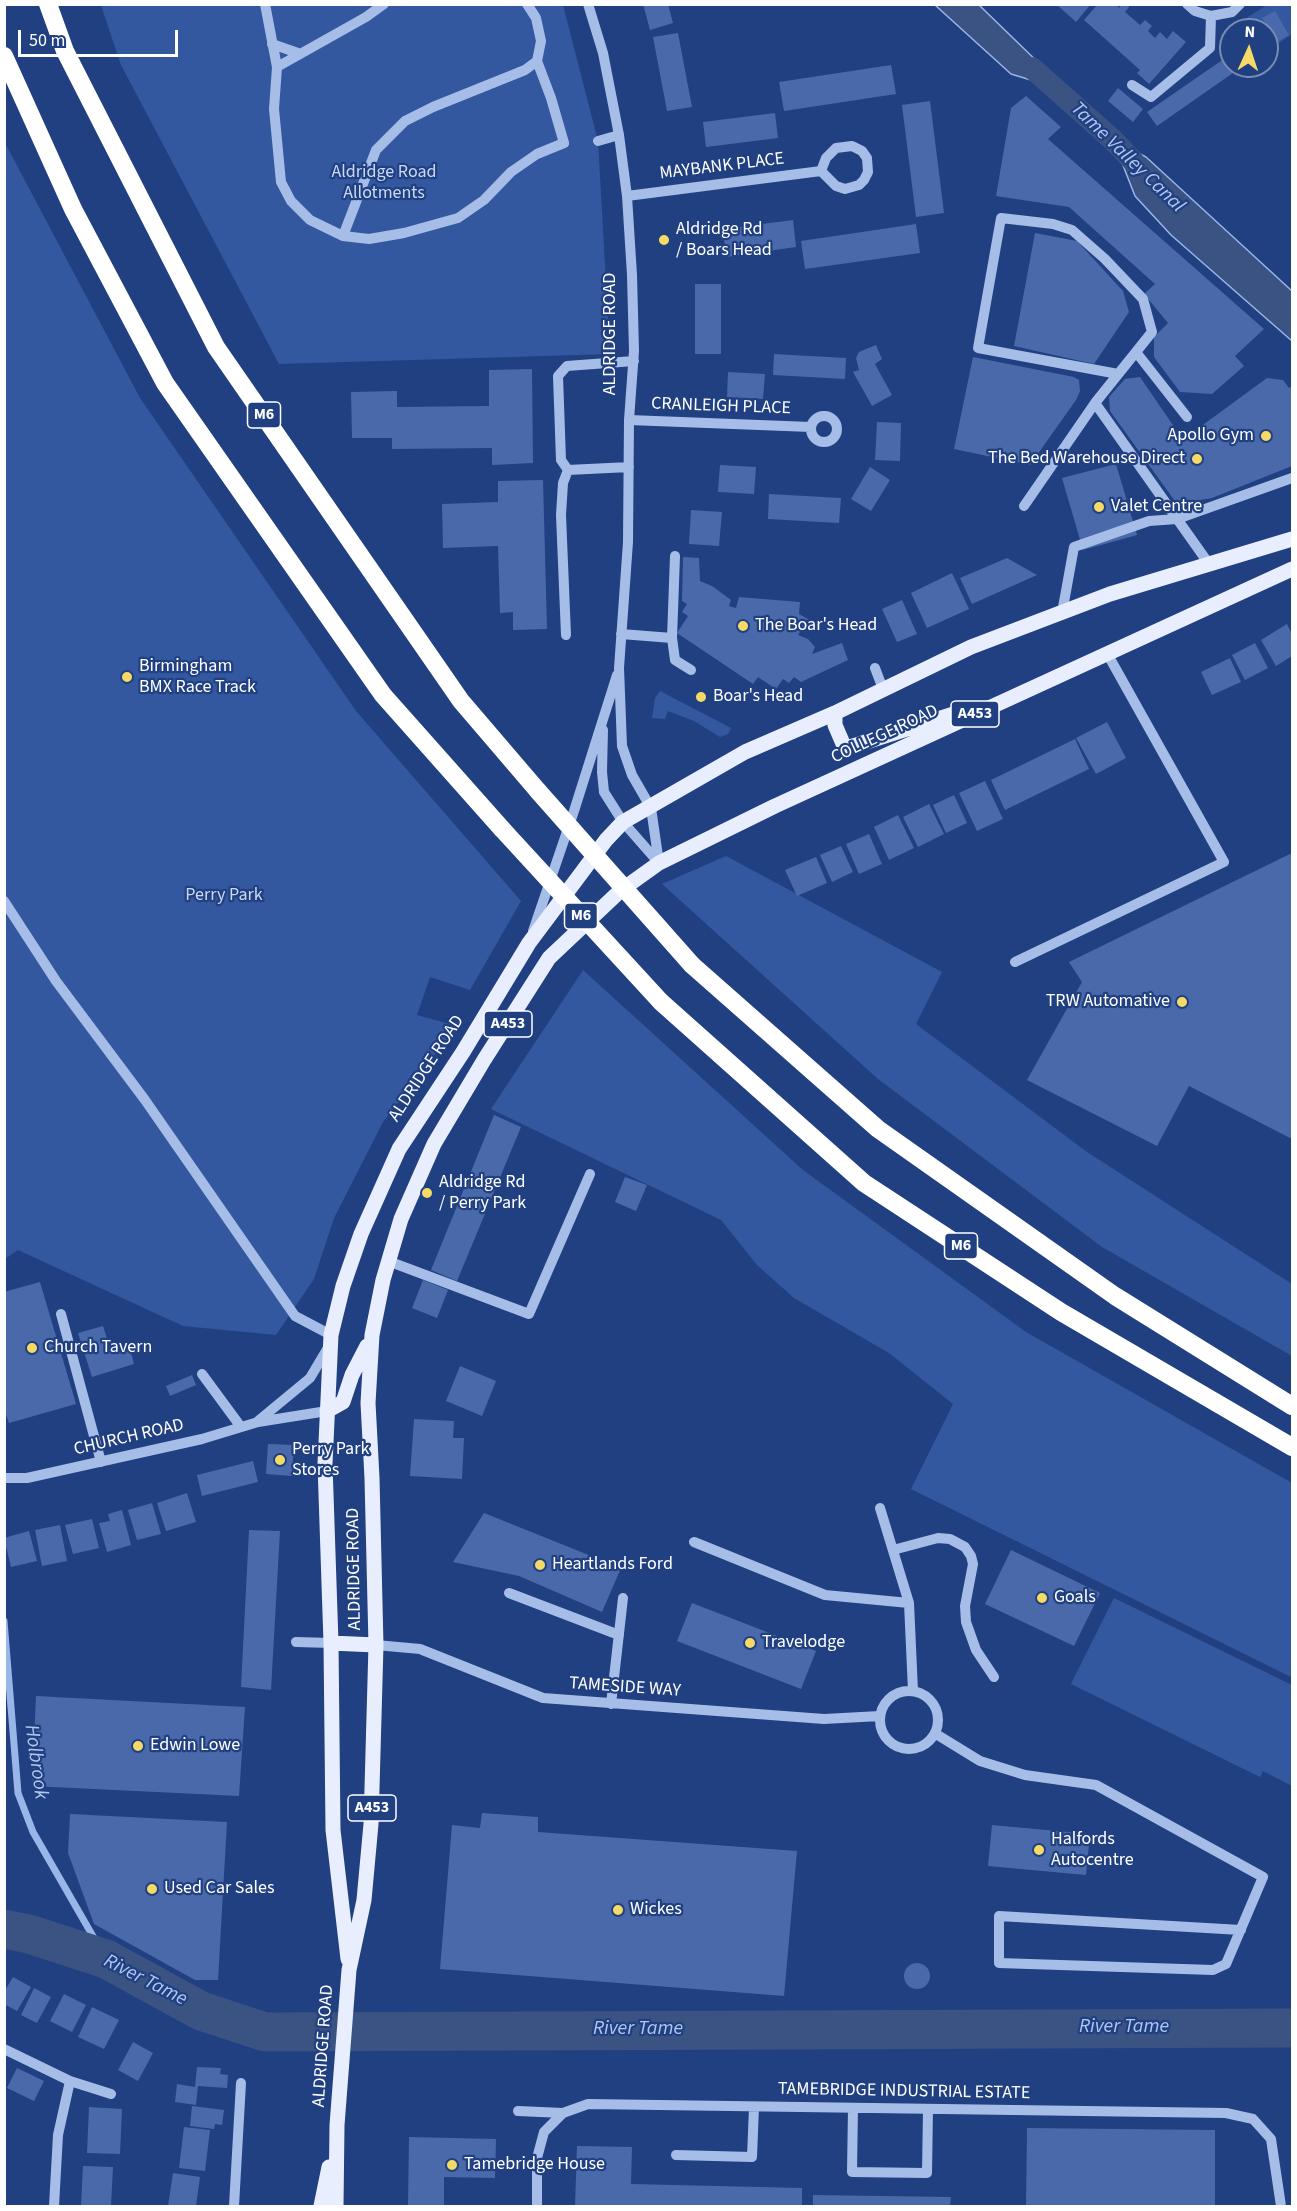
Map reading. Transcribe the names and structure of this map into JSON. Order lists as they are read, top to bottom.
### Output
{
  "streets": {
    "highway": ["M6"],
    "main road": ["ALDRIDGE ROAD", "A453", "COLLEGE ROAD"],
    "street": [
      "MAYBANK PLACE",
      "CRANLEIGH PLACE",
      "CHURCH ROAD",
      "TAMESIDE WAY",
      "TAMEBRIDGE INDUSTRIAL ESTATE"
    ]
  },
  "crossings": [
    ["MAYBANK PLACE", "ALDRIDGE ROAD"],
    ["ALDRIDGE ROAD", "CRANLEIGH PLACE"],
    ["ALDRIDGE ROAD", "A453"],
    ["ALDRIDGE ROAD", "COLLEGE ROAD"],
    ["ALDRIDGE ROAD", "CHURCH ROAD"],
    ["ALDRIDGE ROAD", "TAMESIDE WAY"]
  ],
  "water": ["Tame Valley Canal", "Holbrook", "River Tame"],
  "parks": ["Aldridge Road Allotments", "Perry Park"],
  "places": [
    "Aldridge Rd / Boars Head",
    "Apollo Gym",
    "The Bed Warehouse Direct",
    "Valet Centre",
    "The Boar's Head",
    "Birmingham BMX Race Track",
    "Boar's Head",
    "TRW Automative",
    "Aldridge Rd / Perry Park",
    "Church Tavern",
    "Perry Park Stores",
    "Heartlands Ford",
    "Goals",
    "Travelodge",
    "Edwin Lowe",
    "Halfords Autocentre",
    "Used Car Sales",
    "Wickes",
    "Tamebridge House"
  ],
  "scale_bar": "50 m",
  "north": "top"
}
